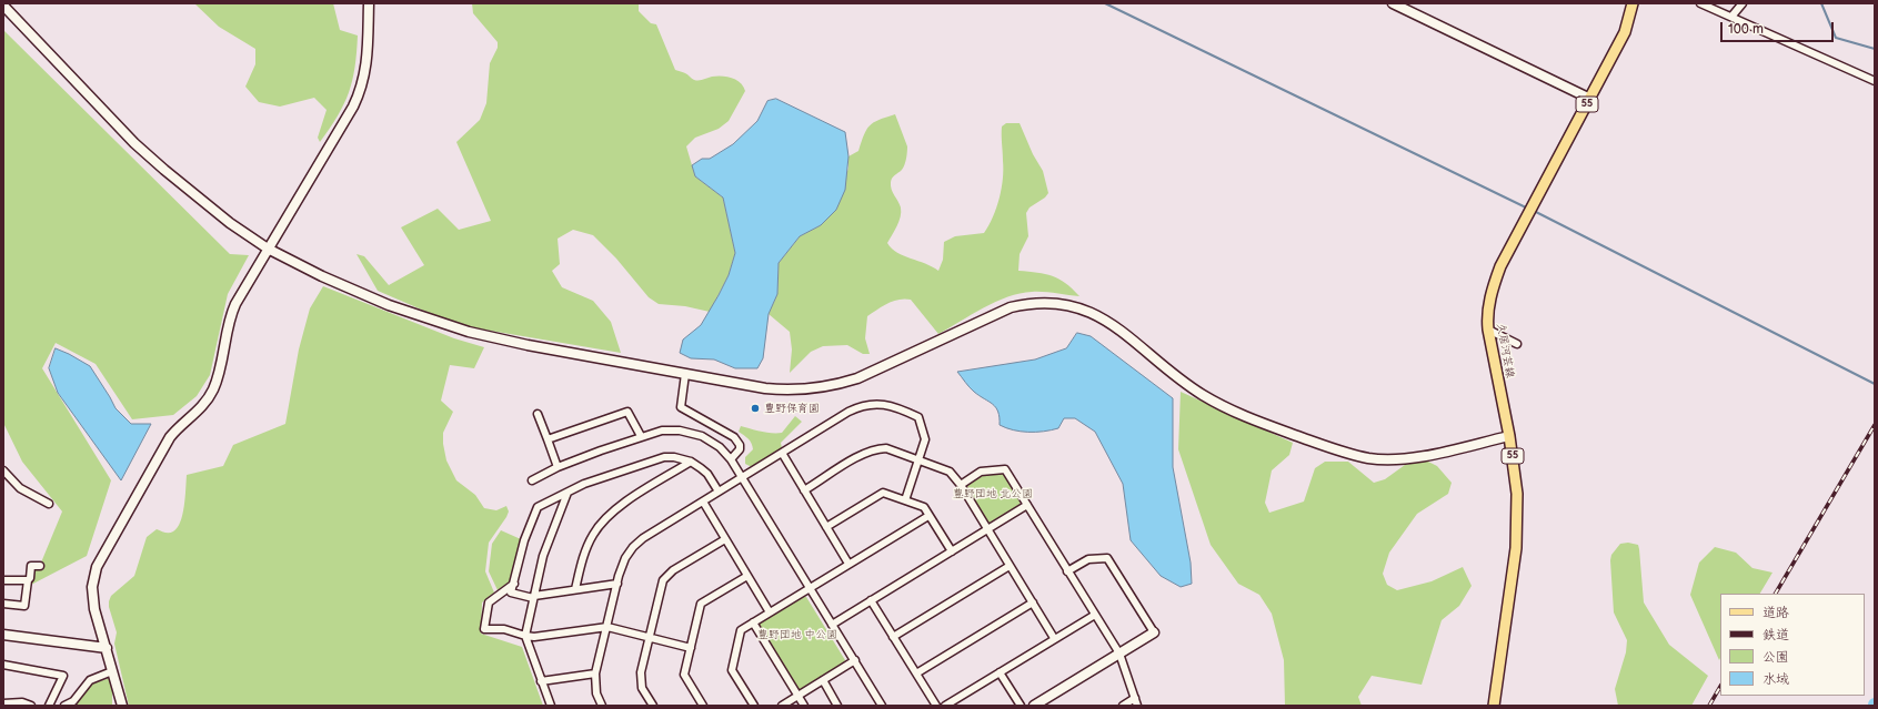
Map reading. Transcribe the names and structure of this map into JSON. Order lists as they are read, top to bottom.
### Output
{
  "streets": {
    "main road": ["55", "久居河芸線"]
  },
  "parks": ["豊野団地 北公園", "豊野団地 中公園"],
  "places": ["豊野保育園"],
  "legend": [
    "道路",
    "鉄道",
    "公園",
    "水域"
  ],
  "scale_bar": "100 m"
}
